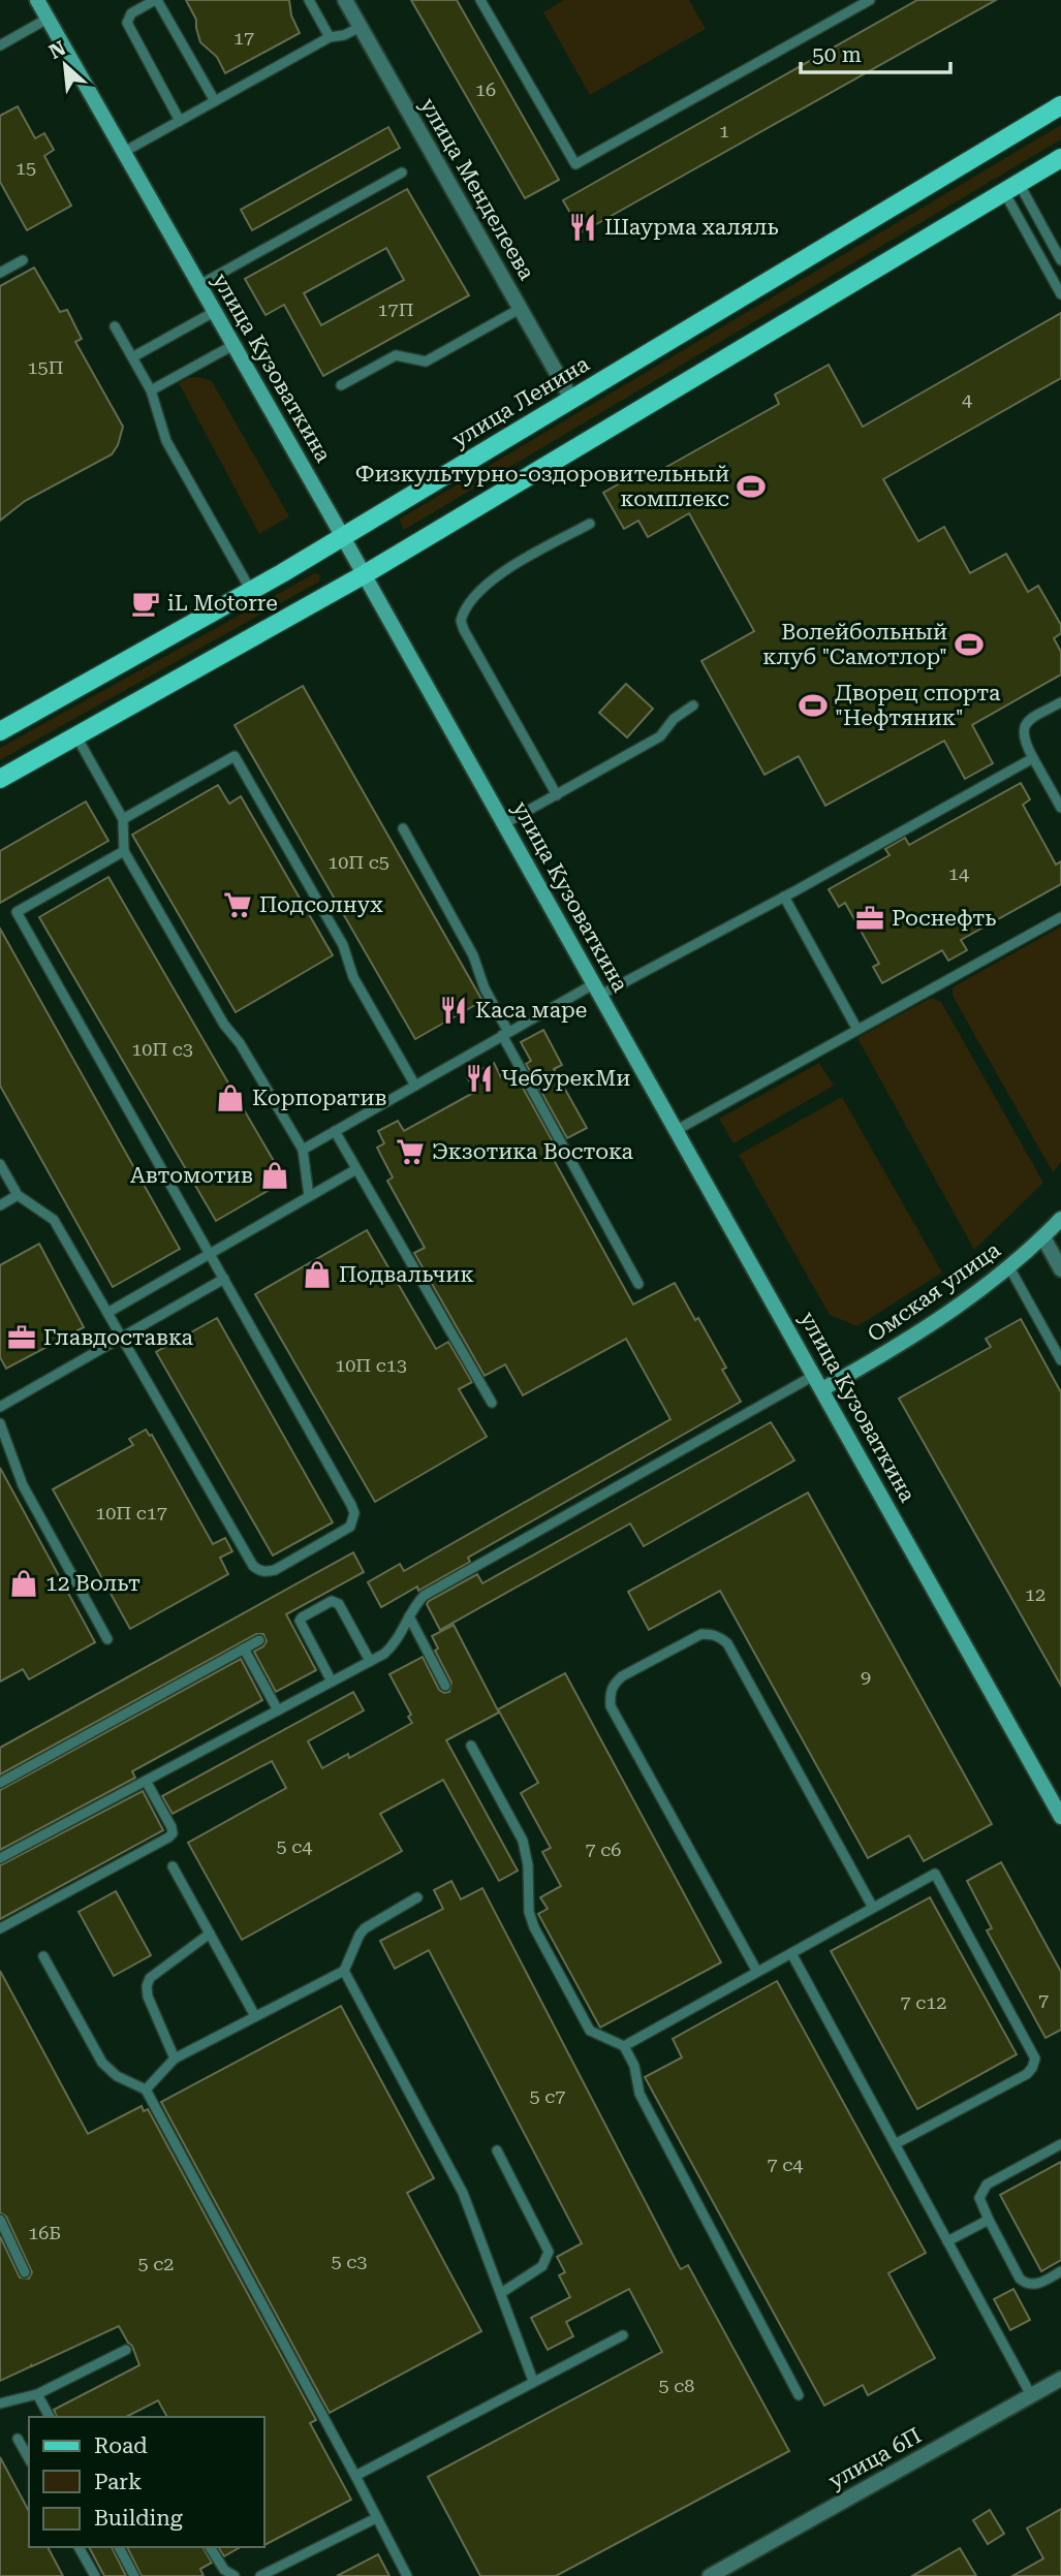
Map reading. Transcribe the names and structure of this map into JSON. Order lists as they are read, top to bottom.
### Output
{
  "streets": {
    "main road": ["улица Кузоваткина", "улица Ленина", "Омская улица"],
    "street": ["улица Менделеева", "улица 6П"]
  },
  "crossings": [
    ["улица Менделеева", "улица Ленина"],
    ["улица Кузоваткина", "улица Ленина"],
    ["улица Кузоваткина", "Омская улица"]
  ],
  "places": {
    "restaurant": ["Шаурма халяль", "Каса маре", "ЧебурекМи"],
    "sports": ["Физкультурно-оздоровительный комплекс", "Волейбольный клуб \"Самотлор\"", "Дворец спорта \"Нефтяник\""],
    "cafe": ["iL Motorre"],
    "supermarket": ["Подсолнух", "Экзотика Востока"],
    "office": ["Роснефть", "Главдоставка"],
    "shop": [
      "Корпоратив",
      "Автомотив",
      "Подвальчик",
      "12 Вольт"
    ]
  },
  "house_numbers": [
    "17",
    "16",
    "1",
    "15",
    "17П",
    "15П",
    "4",
    "10П с5",
    "14",
    "10П с3",
    "10П с13",
    "10П с17",
    "12",
    "9",
    "5 с4",
    "7 с6",
    "7",
    "7 с12",
    "5 с7",
    "7 с4",
    "16Б",
    "5 с3",
    "5 с2",
    "5 с8"
  ],
  "legend": ["Road", "Park", "Building"],
  "scale_bar": "50 m",
  "north": "top left"
}
